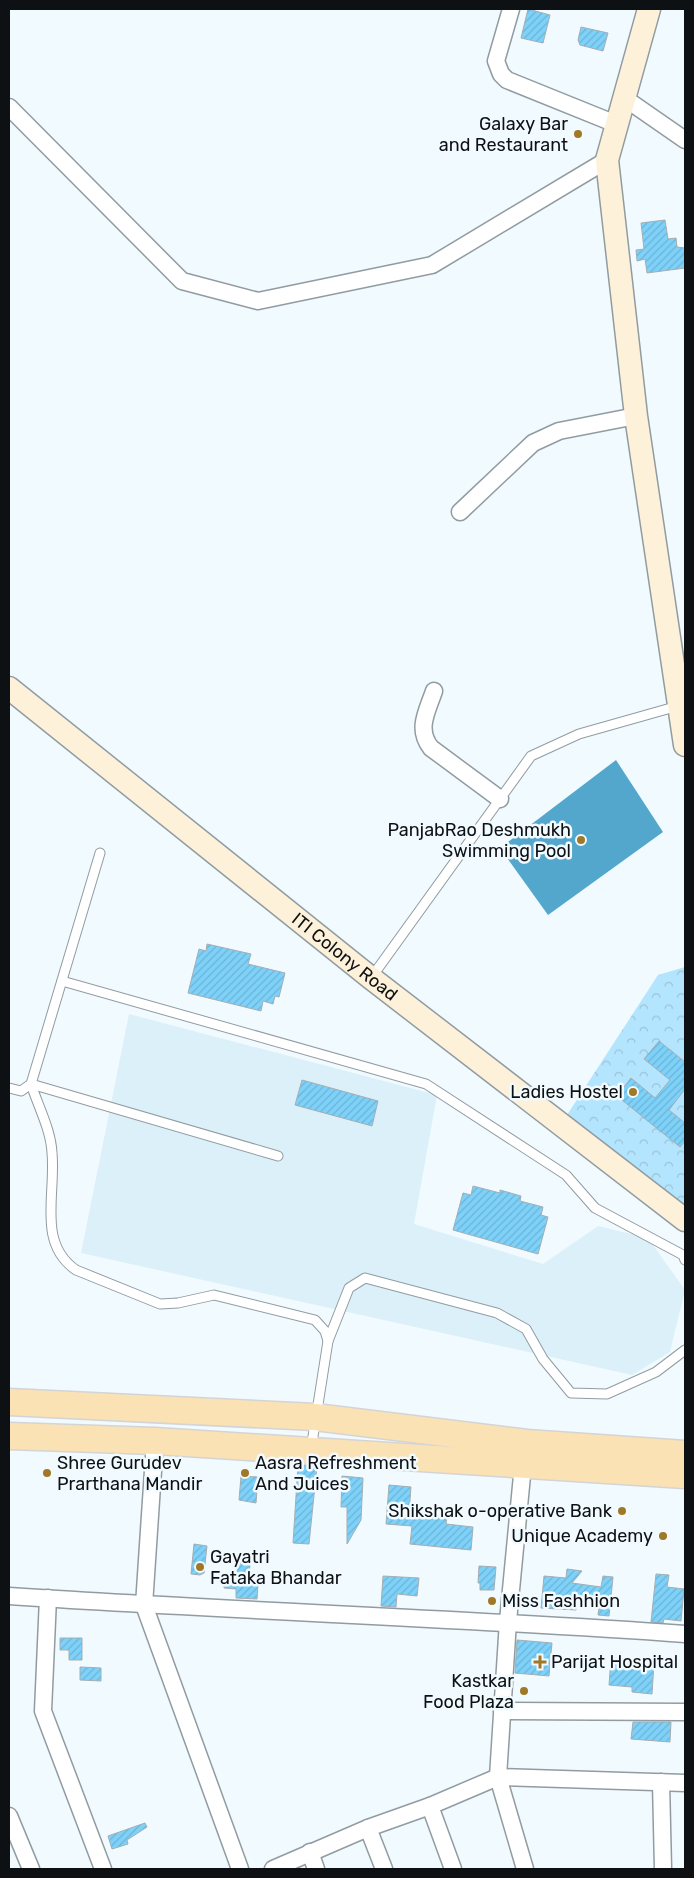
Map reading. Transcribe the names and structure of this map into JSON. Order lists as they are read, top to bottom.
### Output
{
  "streets": {
    "street": ["ITI Colony Road"]
  },
  "places": {
    "other": [
      "Galaxy Bar and Restaurant",
      "PanjabRao Deshmukh Swimming Pool",
      "Ladies Hostel",
      "Shree Gurudev Prarthana Mandir",
      "Aasra Refreshment And Juices",
      "Shikshak o-operative Bank",
      "Unique Academy",
      "Gayatri Fataka Bhandar",
      "Miss Fashhion",
      "Kastkar Food Plaza"
    ],
    "health": ["Parijat Hospital"]
  }
}
